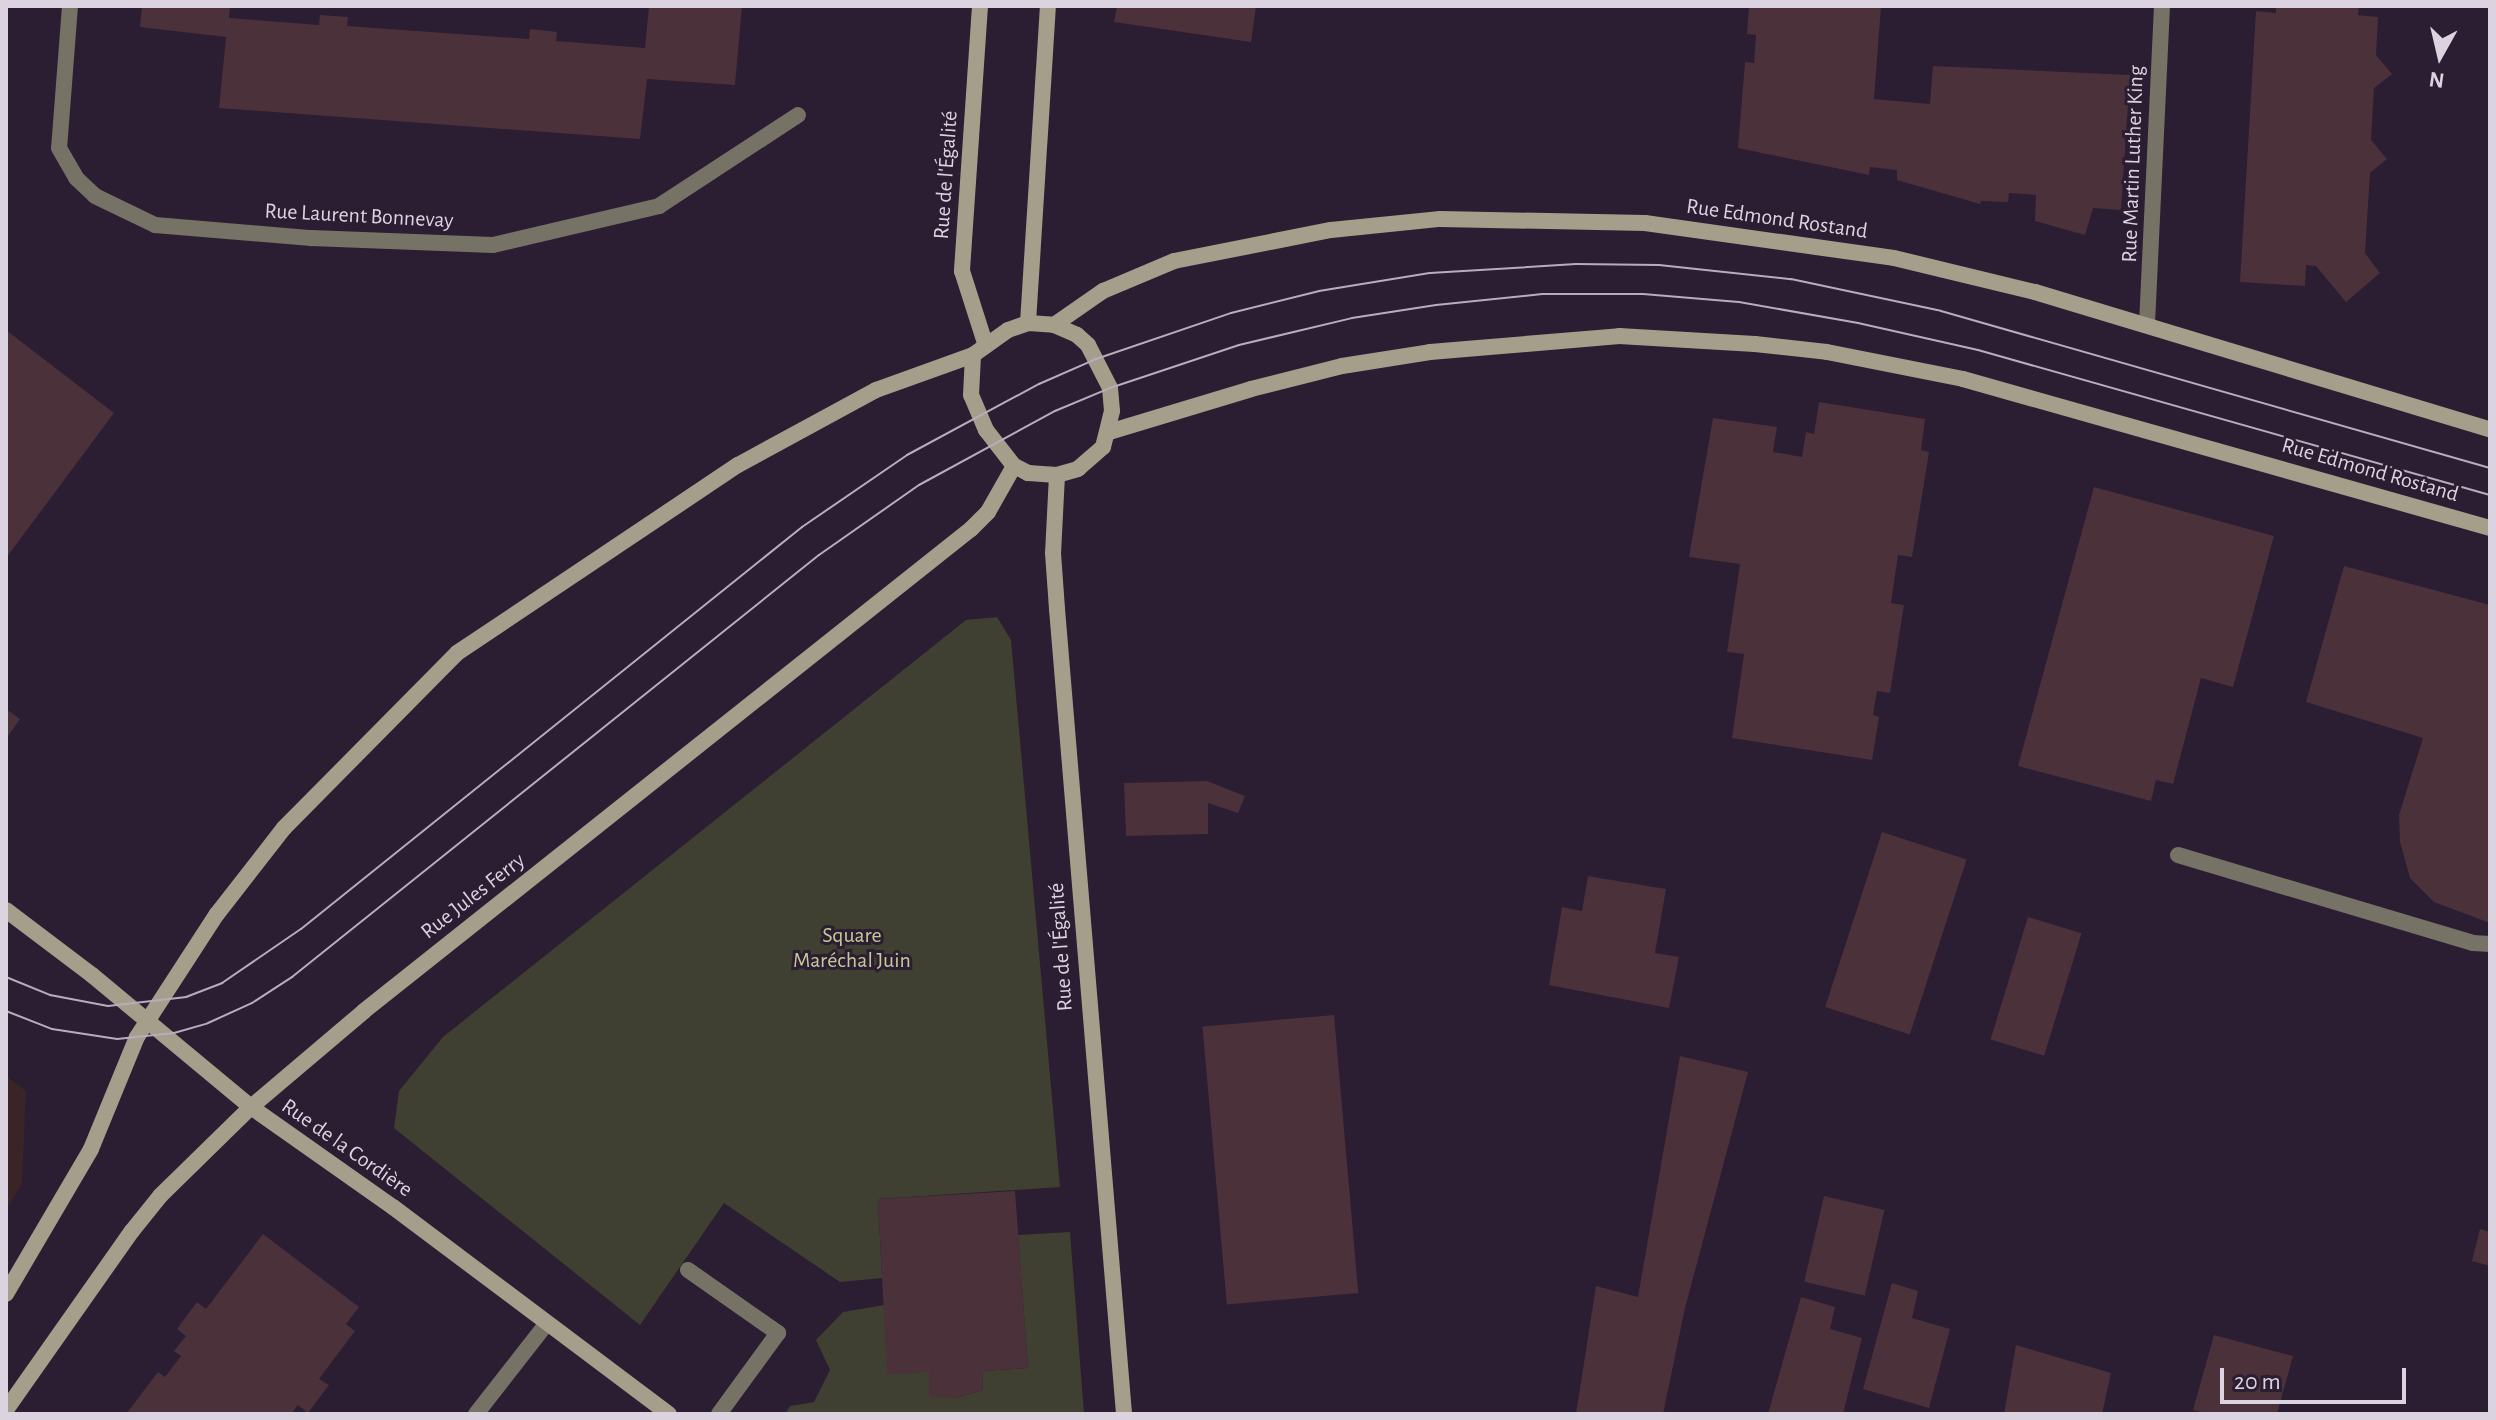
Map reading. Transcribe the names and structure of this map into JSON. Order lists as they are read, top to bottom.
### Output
{
  "streets": {
    "main road": [
      "Rue de l'Égalité",
      "Rue Edmond Rostand",
      "Rue Jules Ferry",
      "Rue de la Cordière"
    ],
    "street": ["Rue Martin Luther King", "Rue Laurent Bonnevay"]
  },
  "crossings": [
    ["Rue Martin Luther King", "Rue Edmond Rostand"],
    ["Rue de l'Égalité", "Rue Edmond Rostand"],
    ["Rue de l'Égalité", "Rue Jules Ferry"],
    ["Rue Edmond Rostand", "Rue Jules Ferry"],
    ["Rue Jules Ferry", "Rue de la Cordière"]
  ],
  "parks": ["Square Maréchal Juin"],
  "scale_bar": "20 m",
  "north": "bottom"
}
